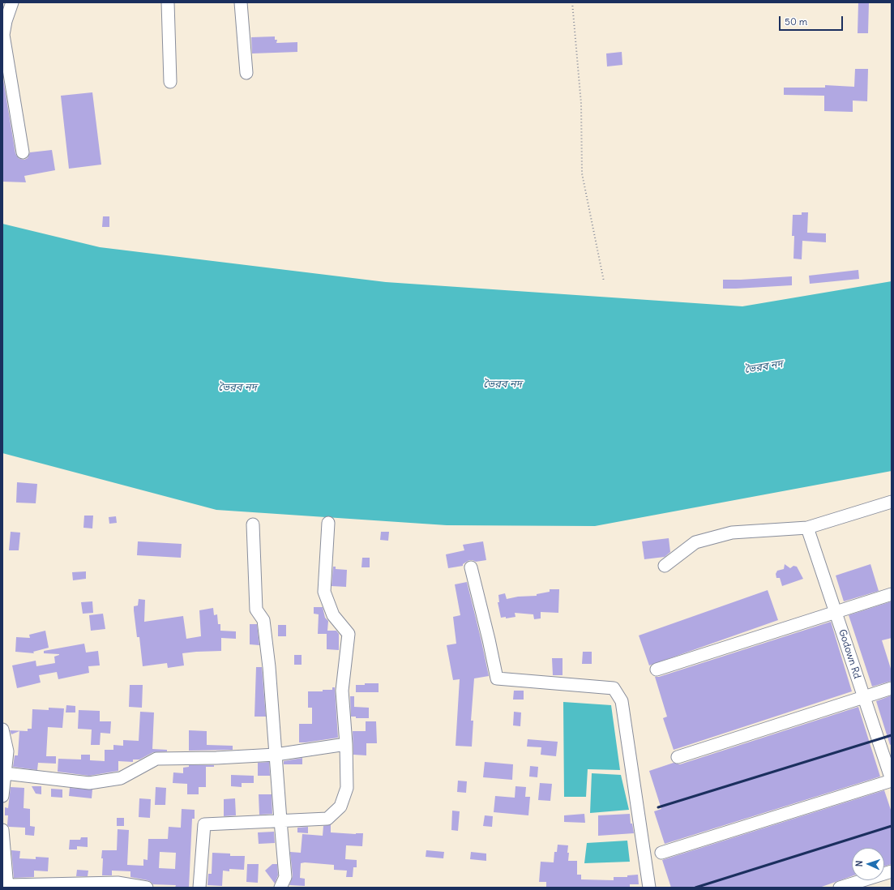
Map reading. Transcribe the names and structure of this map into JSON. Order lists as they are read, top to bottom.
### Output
{
  "streets": {
    "street": ["Godown Rd"]
  },
  "water": ["ভৈরব নদ"],
  "scale_bar": "50 m",
  "north": "left"
}
